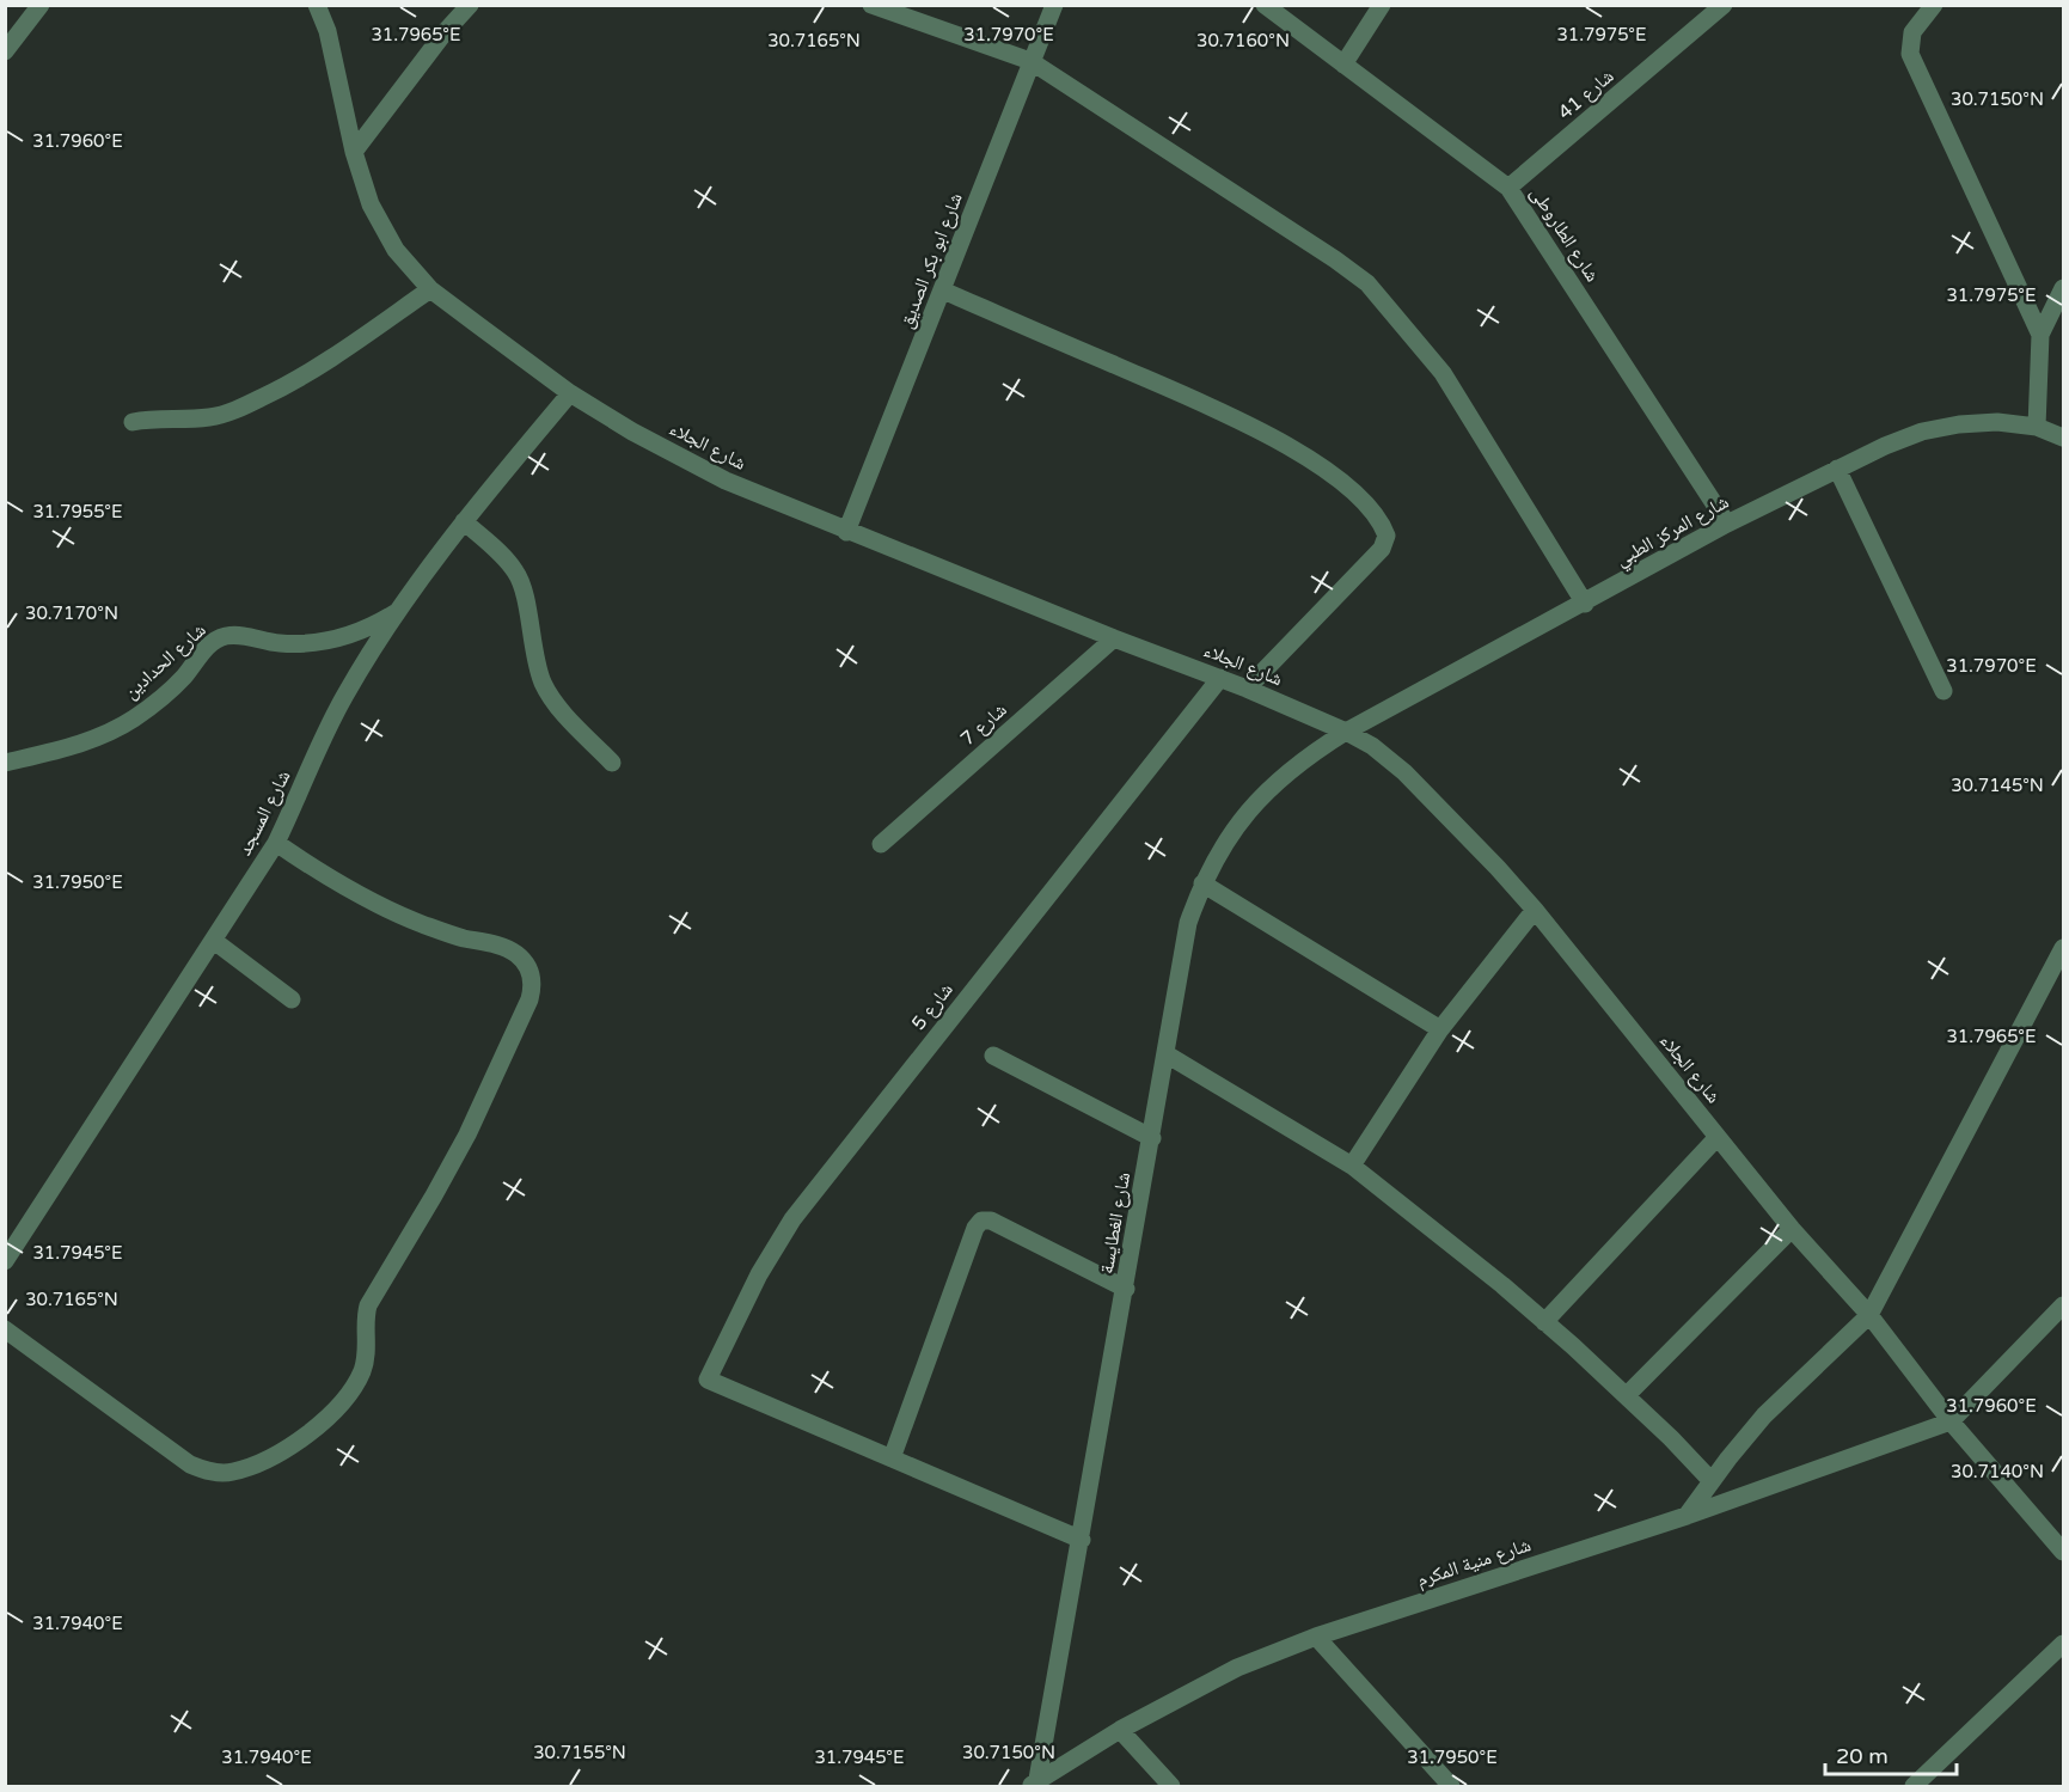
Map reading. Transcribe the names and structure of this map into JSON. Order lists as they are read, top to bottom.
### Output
{
  "streets": {
    "street": [
      "شارع 41",
      "شارع الطاروطى",
      "شارع ابو بكر الصديق",
      "شارع الجلاء",
      "شارع المركز الطبي",
      "شارع الحدادين",
      "شارع 7",
      "شارع المسجد",
      "شارع 5",
      "شارع الغطايسة",
      "شارع منية المكرم"
    ]
  },
  "crossings": [
    ["شارع 41", "شارع الطاروطى"],
    ["شارع الطاروطى", "شارع المركز الطبي"],
    ["شارع ابو بكر الصديق", "شارع الجلاء"],
    ["شارع الجلاء", "شارع المركز الطبي"],
    ["شارع الجلاء", "شارع 7"],
    ["شارع الجلاء", "شارع المسجد"],
    ["شارع الجلاء", "شارع 5"],
    ["شارع الجلاء", "شارع الغطايسة"],
    ["شارع الجلاء", "شارع منية المكرم"],
    ["شارع المركز الطبي", "شارع الغطايسة"],
    ["شارع الحدادين", "شارع المسجد"],
    ["شارع الغطايسة", "شارع منية المكرم"]
  ],
  "scale_bar": "20 m",
  "coordinates": [
    "31.7965°E",
    "31.7970°E",
    "31.7975°E",
    "30.7165°N",
    "30.7160°N",
    "30.7150°N",
    "31.7960°E",
    "31.7955°E",
    "30.7170°N",
    "30.7145°N",
    "31.7950°E",
    "31.7945°E",
    "30.7140°N",
    "31.7940°E",
    "30.7155°N"
  ]
}
